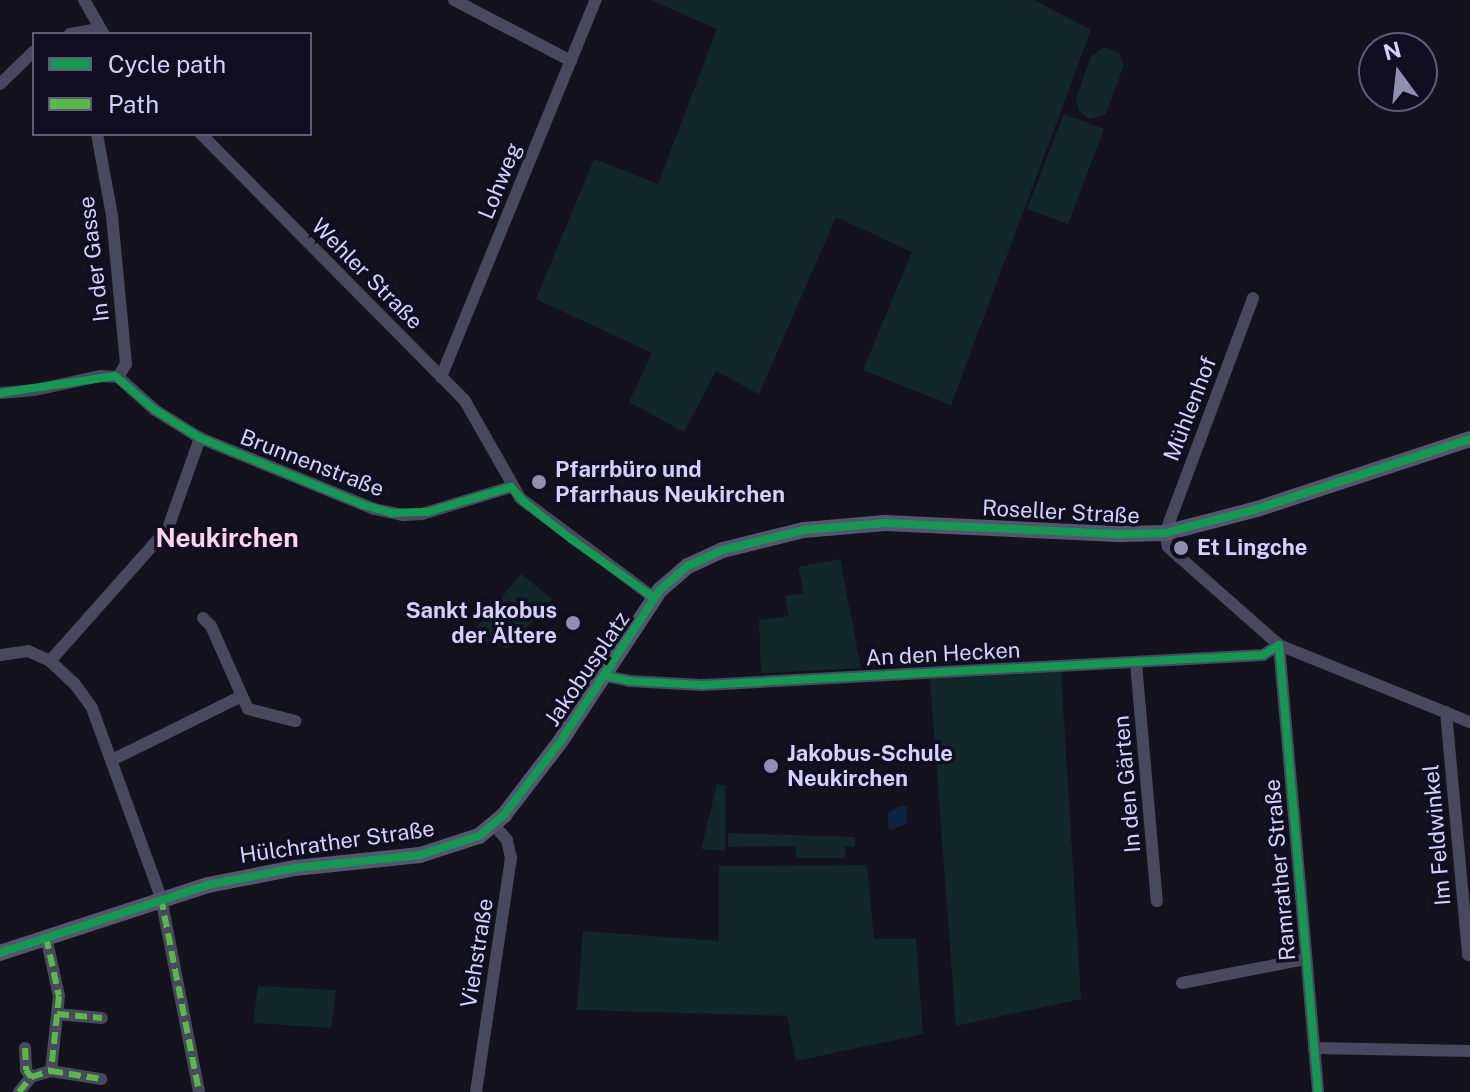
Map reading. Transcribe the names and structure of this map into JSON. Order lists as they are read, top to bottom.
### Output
{
  "streets": {
    "street": [
      "Lohweg",
      "In der Gasse",
      "Wehler Straße",
      "Mühlenhof",
      "Brunnenstraße",
      "Roseller Straße",
      "An den Hecken",
      "Jakobusplatz",
      "In den Gärten",
      "Im Feldwinkel",
      "Hülchrather Straße",
      "Ramrather Straße",
      "Viehstraße"
    ]
  },
  "crossings": [
    ["Lohweg", "Wehler Straße"],
    ["In der Gasse", "Brunnenstraße"],
    ["Wehler Straße", "Jakobusplatz"],
    ["Mühlenhof", "Roseller Straße"],
    ["Brunnenstraße", "Jakobusplatz"],
    ["Roseller Straße", "Jakobusplatz"],
    ["An den Hecken", "Jakobusplatz"],
    ["An den Hecken", "In den Gärten"],
    ["An den Hecken", "Ramrather Straße"],
    ["Jakobusplatz", "Hülchrather Straße"],
    ["Jakobusplatz", "Viehstraße"],
    ["Hülchrather Straße", "Viehstraße"]
  ],
  "districts": ["Neukirchen"],
  "places": [
    "Pfarrbüro und Pfarrhaus Neukirchen",
    "Et Lingche",
    "Sankt Jakobus der Ältere",
    "Jakobus-Schule Neukirchen"
  ],
  "legend": ["Cycle path", "Path"],
  "north": "top"
}
